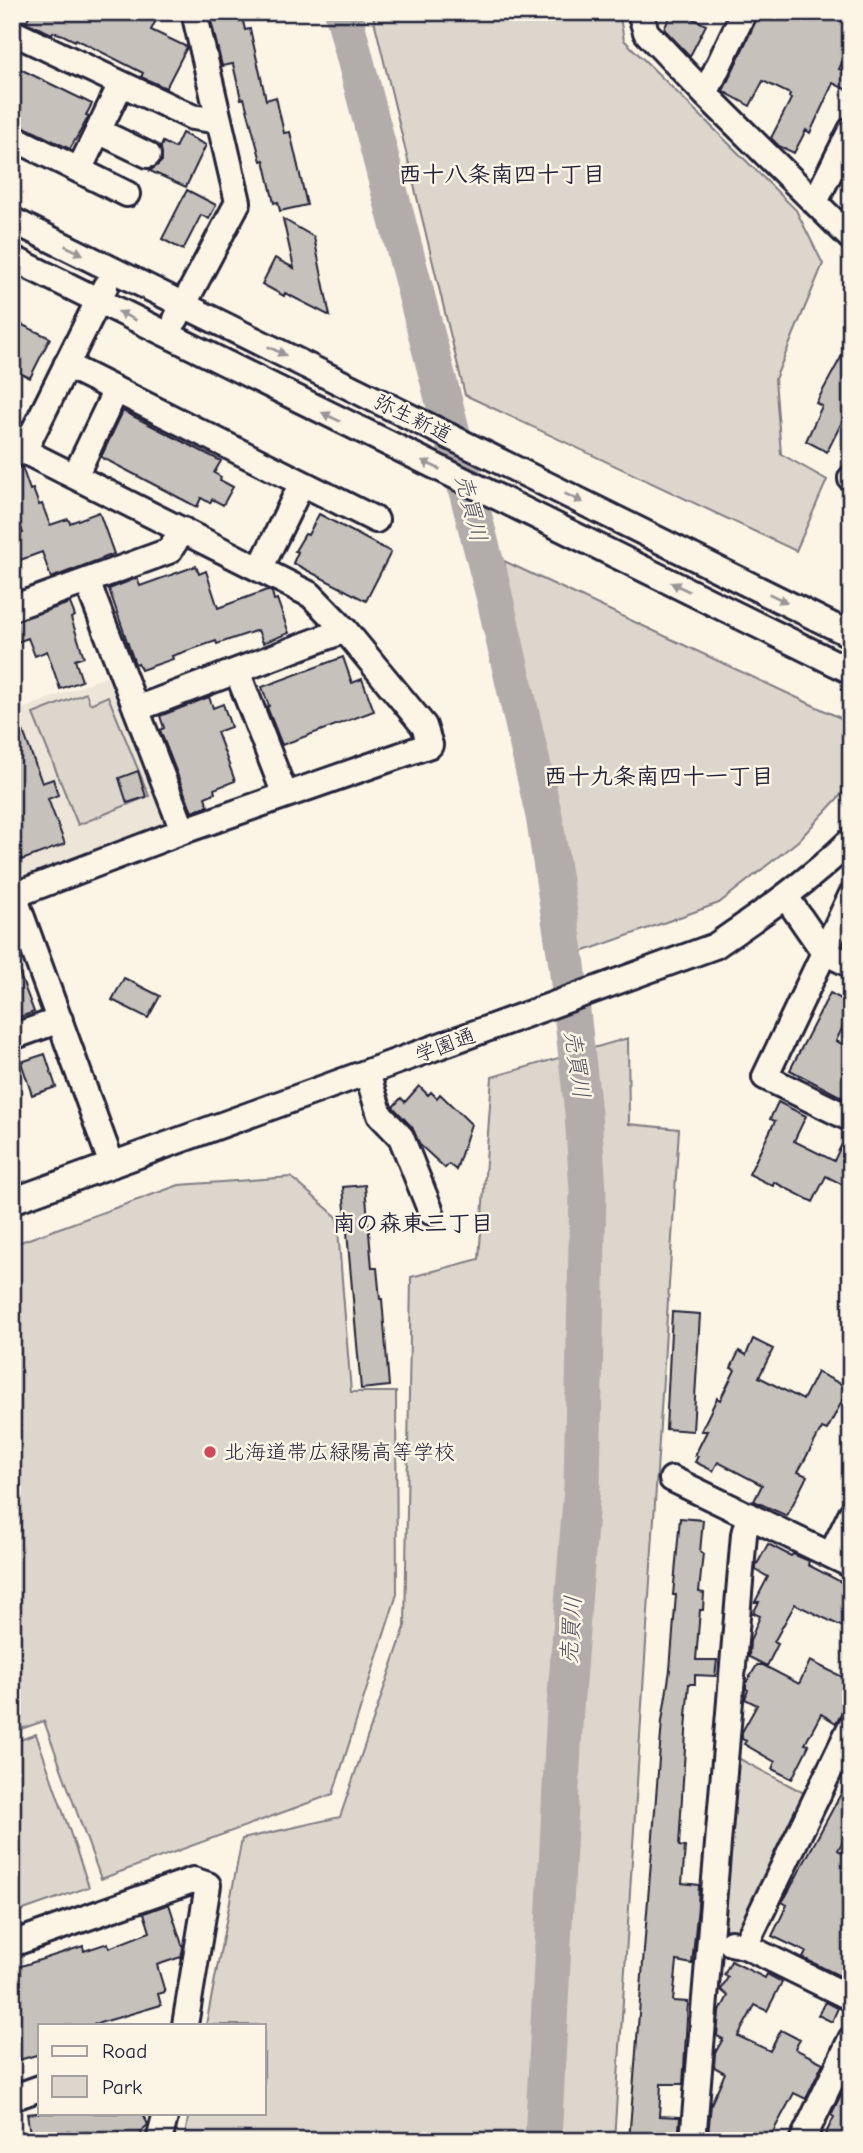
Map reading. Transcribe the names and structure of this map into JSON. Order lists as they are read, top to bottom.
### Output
{
  "streets": {
    "street": ["弥生新道", "学園通"]
  },
  "districts": ["西十八条南四十丁目", "西十九条南四十一丁目", "南の森東三丁目"],
  "water": ["売買川"],
  "places": ["北海道帯広緑陽高等学校"],
  "legend": ["Road", "Park"]
}
